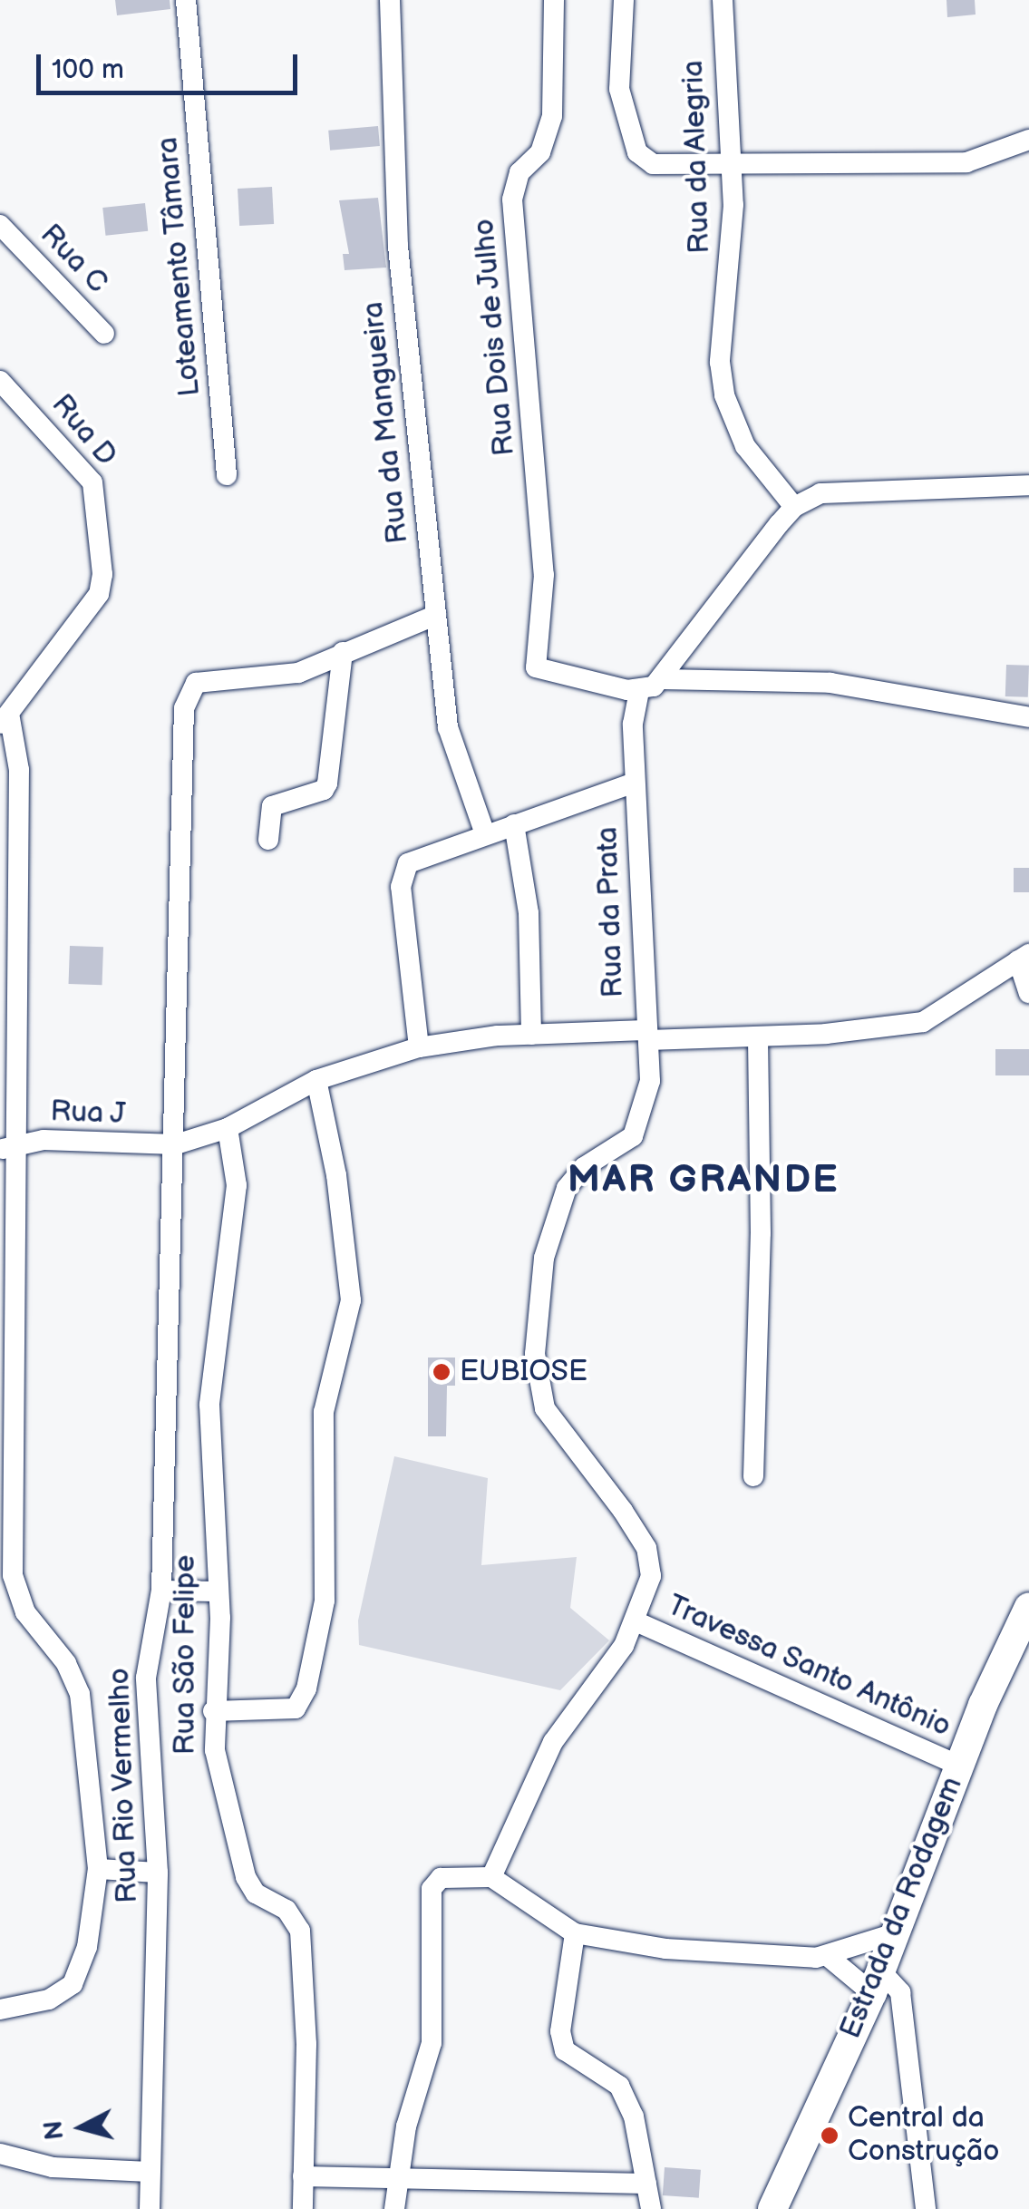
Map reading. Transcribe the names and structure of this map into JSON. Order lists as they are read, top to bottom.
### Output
{
  "streets": {
    "main road": ["Estrada da Rodagem"],
    "street": [
      "Rua da Alegria",
      "Rua C",
      "Loteamento Tâmara",
      "Rua Dois de Julho",
      "Rua da Mangueira",
      "Rua D",
      "Rua da Prata",
      "Rua J",
      "Rua São Felipe",
      "Travessa Santo Antônio",
      "Rua Rio Vermelho"
    ]
  },
  "crossings": [
    ["Rua Dois de Julho", "Rua da Prata"],
    ["Rua da Prata", "Rua J"],
    ["Rua da Prata", "Travessa Santo Antônio"],
    ["Rua J", "Rua São Felipe"],
    ["Rua J", "Rua Rio Vermelho"],
    ["Travessa Santo Antônio", "Estrada da Rodagem"]
  ],
  "districts": ["MAR GRANDE"],
  "places": ["EUBIOSE", "Central da Construção"],
  "scale_bar": "100 m",
  "north": "left"
}
